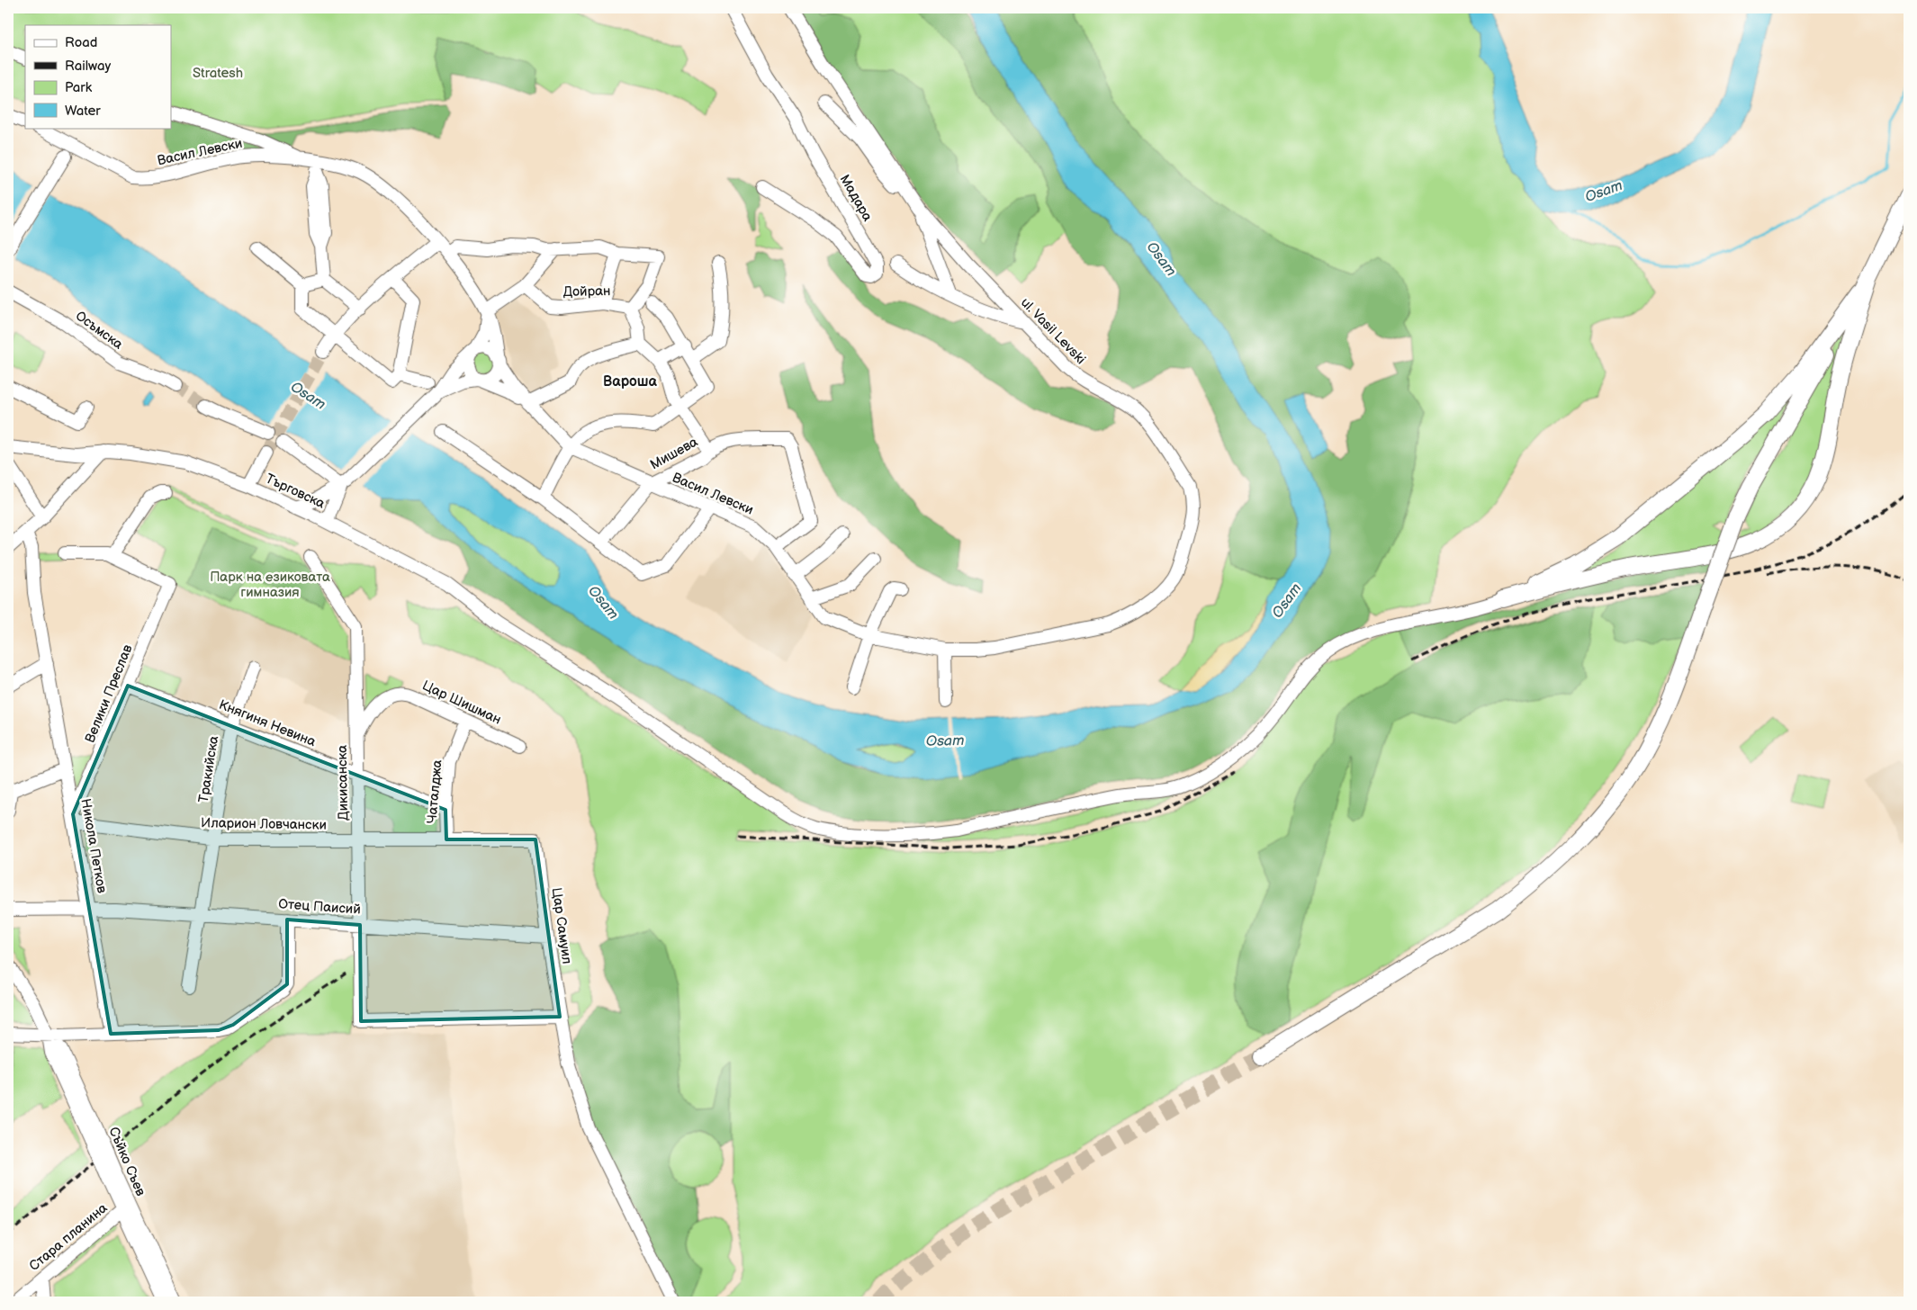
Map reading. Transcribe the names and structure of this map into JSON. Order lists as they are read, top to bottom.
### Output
{
  "streets": {
    "street": [
      "Васил Левски",
      "Мадара",
      "Дойран",
      "Осъмска",
      "ul. Vasil Levski",
      "Мишева",
      "Търговска",
      "Велики Преслав",
      "Цар Шишман",
      "Княгиня Невина",
      "Тракийска",
      "Дикисанска",
      "Чаталджа",
      "Иларион Ловчански",
      "Никола Петков",
      "Отец Паисий",
      "Цар Самуил",
      "Съйко Съев",
      "Стара планина"
    ]
  },
  "crossings": [
    ["Васил Левски", "ul. Vasil Levski"],
    ["Васил Левски", "Мишева"],
    ["Велики Преслав", "Княгиня Невина"],
    ["Велики Преслав", "Иларион Ловчански"],
    ["Велики Преслав", "Никола Петков"],
    ["Цар Шишман", "Дикисанска"],
    ["Цар Шишман", "Чаталджа"],
    ["Княгиня Невина", "Тракийска"],
    ["Княгиня Невина", "Дикисанска"],
    ["Княгиня Невина", "Чаталджа"],
    ["Тракийска", "Иларион Ловчански"],
    ["Тракийска", "Отец Паисий"],
    ["Дикисанска", "Иларион Ловчански"],
    ["Дикисанска", "Отец Паисий"],
    ["Дикисанска", "Цар Самуил"],
    ["Чаталджа", "Иларион Ловчански"],
    ["Иларион Ловчански", "Никола Петков"],
    ["Иларион Ловчански", "Цар Самуил"],
    ["Никола Петков", "Отец Паисий"],
    ["Отец Паисий", "Цар Самуил"],
    ["Съйко Съев", "Стара планина"]
  ],
  "districts": ["Вароша"],
  "water": ["Osam"],
  "parks": ["Stratesh", "Парк на езиковата гимназия"],
  "legend": [
    "Road",
    "Railway",
    "Park",
    "Water"
  ]
}
